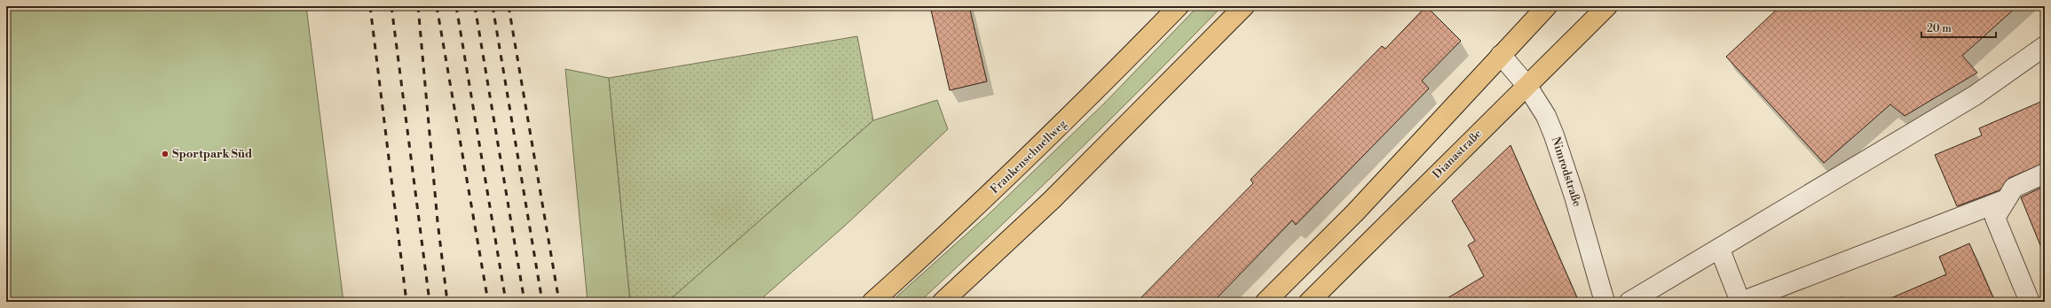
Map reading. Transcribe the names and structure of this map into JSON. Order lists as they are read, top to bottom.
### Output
{
  "streets": {
    "main road": ["Dianastraße", "Frankenschnellweg"],
    "street": ["Nimrodstraße"]
  },
  "crossings": [
    ["Dianastraße", "Nimrodstraße"]
  ],
  "places": ["Sportpark Süd"],
  "scale_bar": "20 m"
}
